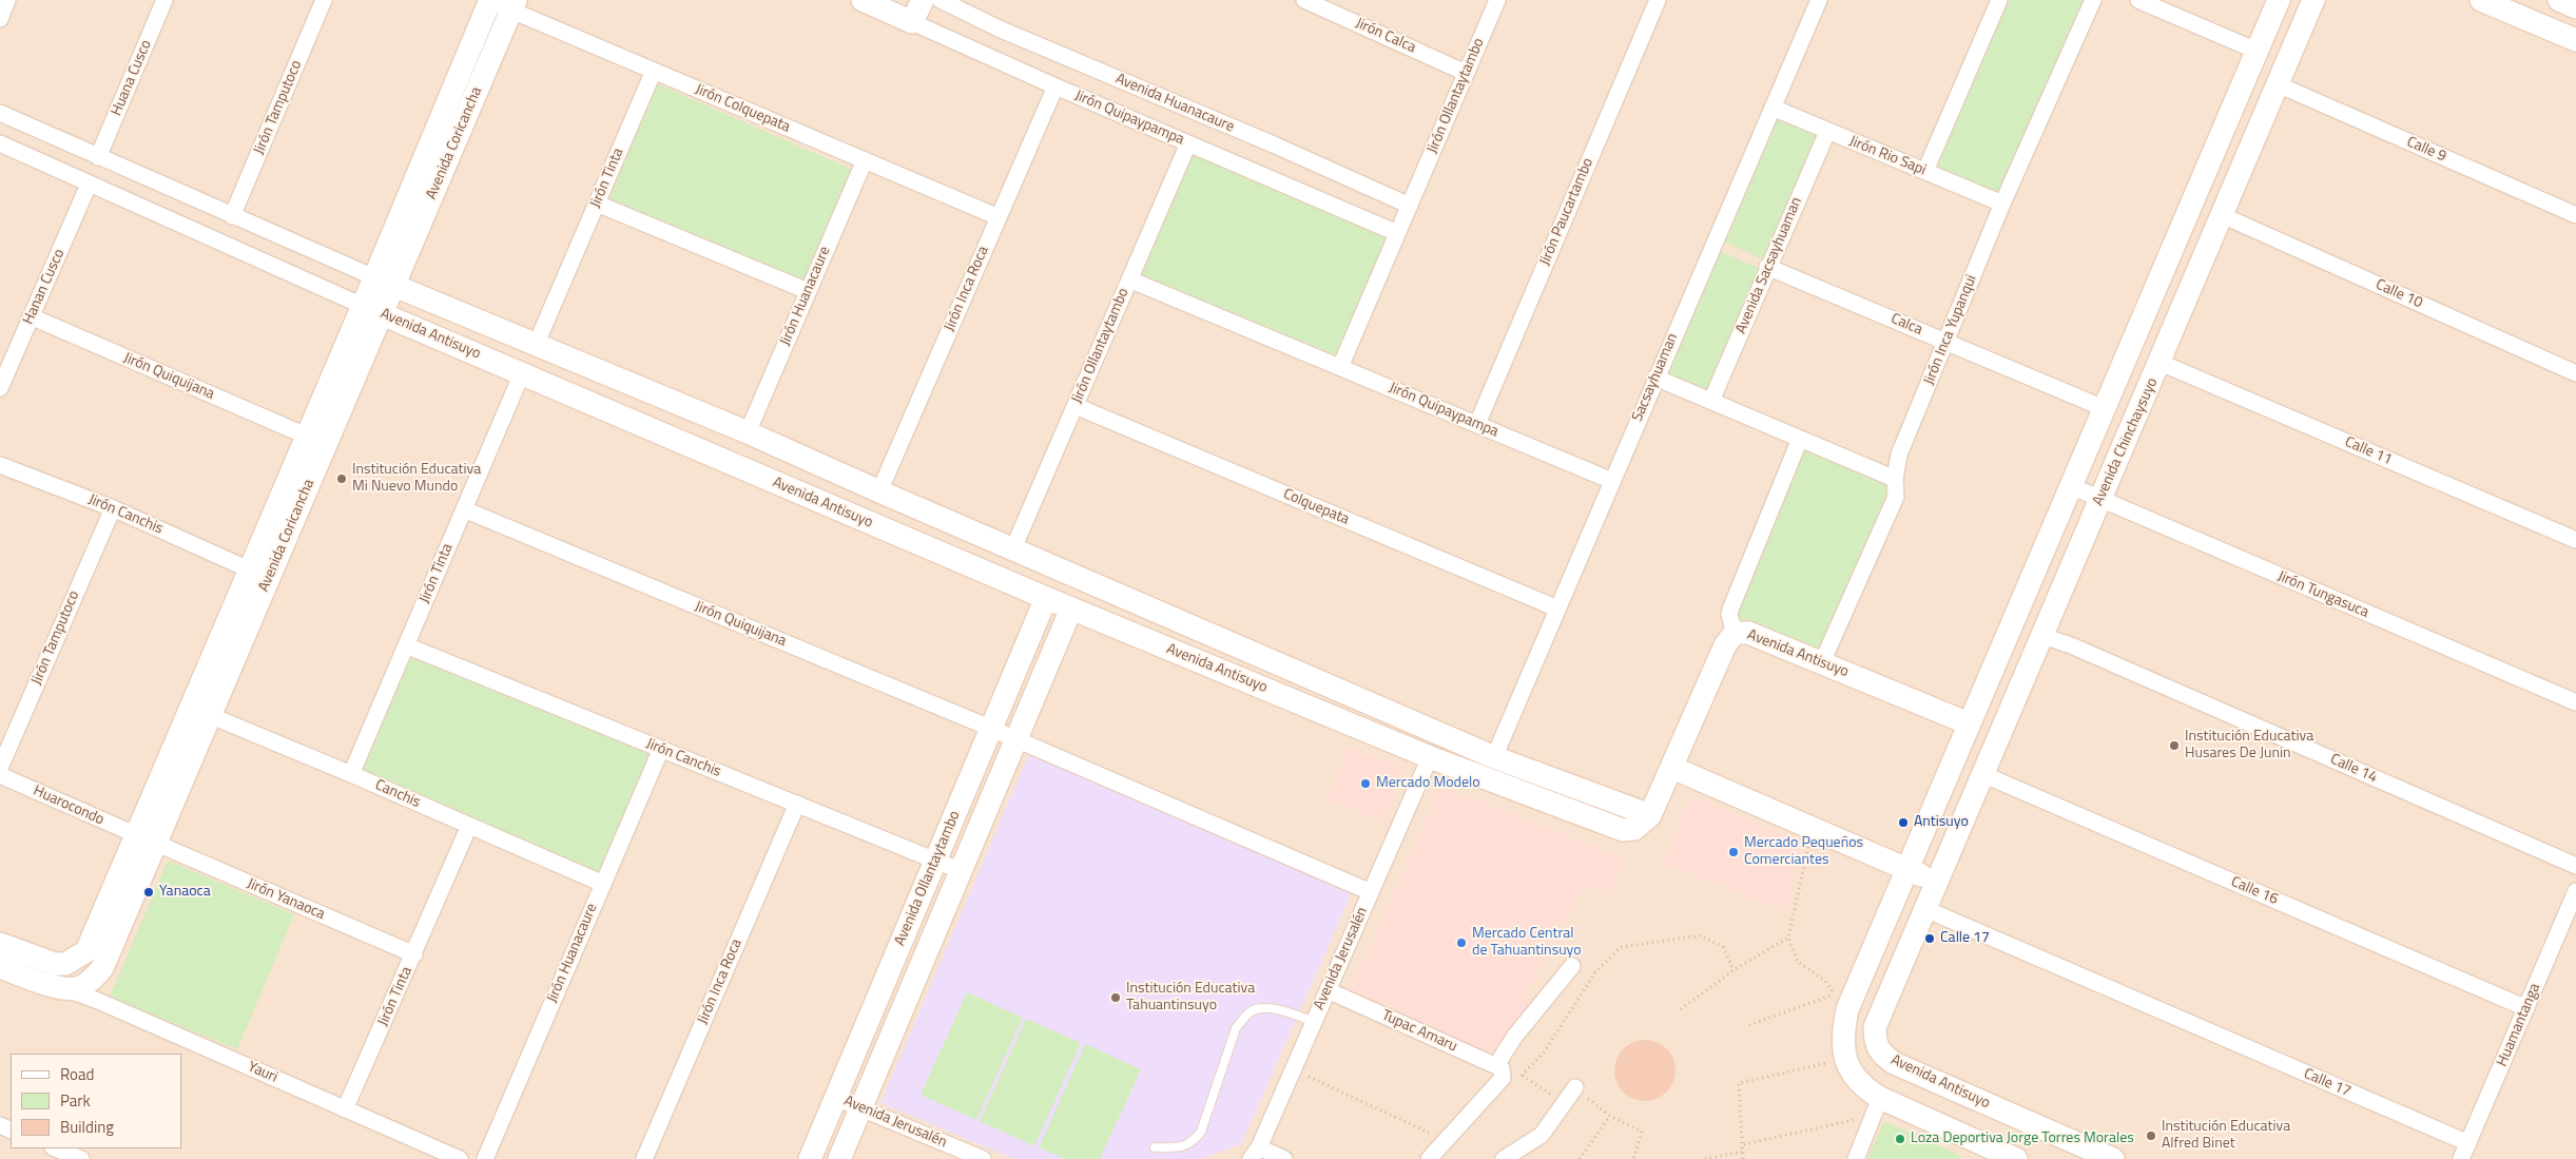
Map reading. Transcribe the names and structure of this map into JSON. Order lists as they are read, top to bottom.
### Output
{
  "streets": {
    "street": [
      "Jirón Calca",
      "Huana Cusco",
      "Jirón Ollantaytambo",
      "Avenida Huanacaure",
      "Jirón Tamputoco",
      "Jirón Colquepata",
      "Jirón Quipaypampa",
      "Avenida Coricancha",
      "Calle 9",
      "Jirón Rio Sapi",
      "Jirón Tinta",
      "Jirón Paucartambo",
      "Avenida Sacsayhuaman",
      "Hanan Cusco",
      "Jirón Inca Roca",
      "Calle 10",
      "Jirón Huanacaure",
      "Calca",
      "Jirón Inca Yupanqui",
      "Avenida Antisuyo",
      "Jirón Quiquijana",
      "Sacsayhuaman",
      "Avenida Chinchaysuyo",
      "Calle 11",
      "Colquepata",
      "Jirón Canchis",
      "Jirón Tungasuca",
      "Calle 14",
      "Canchis",
      "Huarocondo",
      "Avenida Ollantaytambo",
      "Calle 16",
      "Jirón Yanaoca",
      "Avenida Jerusalén",
      "Huamantanga",
      "Tupac Amaru",
      "Yauri",
      "Calle 17"
    ]
  },
  "crossings": [
    ["Jirón Calca", "Jirón Ollantaytambo"],
    ["Huana Cusco", "Avenida Antisuyo"],
    ["Jirón Ollantaytambo", "Avenida Huanacaure"],
    ["Jirón Ollantaytambo", "Jirón Quipaypampa"],
    ["Jirón Ollantaytambo", "Avenida Antisuyo"],
    ["Jirón Ollantaytambo", "Colquepata"],
    ["Jirón Tamputoco", "Avenida Antisuyo"],
    ["Jirón Tamputoco", "Jirón Canchis"],
    ["Jirón Colquepata", "Avenida Coricancha"],
    ["Jirón Colquepata", "Jirón Tinta"],
    ["Jirón Colquepata", "Jirón Inca Roca"],
    ["Jirón Colquepata", "Jirón Huanacaure"],
    ["Jirón Quipaypampa", "Jirón Paucartambo"],
    ["Jirón Quipaypampa", "Jirón Inca Roca"],
    ["Jirón Quipaypampa", "Sacsayhuaman"],
    ["Avenida Coricancha", "Avenida Antisuyo"],
    ["Avenida Coricancha", "Jirón Quiquijana"],
    ["Avenida Coricancha", "Jirón Canchis"],
    ["Avenida Coricancha", "Canchis"],
    ["Avenida Coricancha", "Huarocondo"],
    ["Avenida Coricancha", "Jirón Yanaoca"],
    ["Avenida Coricancha", "Yauri"],
    ["Calle 9", "Avenida Chinchaysuyo"],
    ["Jirón Rio Sapi", "Avenida Sacsayhuaman"],
    ["Jirón Rio Sapi", "Jirón Inca Yupanqui"],
    ["Jirón Rio Sapi", "Sacsayhuaman"],
    ["Jirón Tinta", "Avenida Antisuyo"],
    ["Jirón Tinta", "Jirón Quiquijana"],
    ["Jirón Tinta", "Jirón Canchis"],
    ["Jirón Tinta", "Canchis"],
    ["Jirón Tinta", "Jirón Yanaoca"],
    ["Jirón Tinta", "Yauri"],
    ["Avenida Sacsayhuaman", "Calca"],
    ["Hanan Cusco", "Avenida Antisuyo"],
    ["Hanan Cusco", "Jirón Quiquijana"],
    ["Jirón Inca Roca", "Avenida Antisuyo"],
    ["Jirón Inca Roca", "Jirón Canchis"],
    ["Calle 10", "Avenida Chinchaysuyo"],
    ["Jirón Huanacaure", "Avenida Antisuyo"],
    ["Jirón Huanacaure", "Jirón Canchis"],
    ["Jirón Huanacaure", "Canchis"],
    ["Calca", "Jirón Inca Yupanqui"],
    ["Jirón Inca Yupanqui", "Avenida Antisuyo"],
    ["Avenida Antisuyo", "Sacsayhuaman"],
    ["Avenida Antisuyo", "Avenida Chinchaysuyo"],
    ["Avenida Antisuyo", "Avenida Ollantaytambo"],
    ["Avenida Antisuyo", "Avenida Jerusalén"],
    ["Avenida Antisuyo", "Calle 17"],
    ["Jirón Quiquijana", "Avenida Ollantaytambo"],
    ["Jirón Quiquijana", "Avenida Jerusalén"],
    ["Sacsayhuaman", "Colquepata"],
    ["Avenida Chinchaysuyo", "Calle 11"],
    ["Avenida Chinchaysuyo", "Jirón Tungasuca"],
    ["Avenida Chinchaysuyo", "Calle 14"],
    ["Avenida Chinchaysuyo", "Calle 16"],
    ["Jirón Canchis", "Avenida Ollantaytambo"],
    ["Huarocondo", "Jirón Yanaoca"],
    ["Avenida Ollantaytambo", "Avenida Jerusalén"],
    ["Calle 16", "Huamantanga"],
    ["Avenida Jerusalén", "Tupac Amaru"],
    ["Huamantanga", "Calle 17"]
  ],
  "places": [
    "Institución Educativa Mi Nuevo Mundo",
    "Institución Educativa Husares De Junin",
    "Mercado Modelo",
    "Antisuyo",
    "Mercado Pequeños Comerciantes",
    "Yanaoca",
    "Calle 17",
    "Mercado Central de Tahuantinsuyo",
    "Institución Educativa Tahuantinsuyo",
    "Institución Educativa Alfred Binet",
    "Loza Deportiva Jorge Torres Morales"
  ],
  "legend": ["Road", "Park", "Building"]
}
